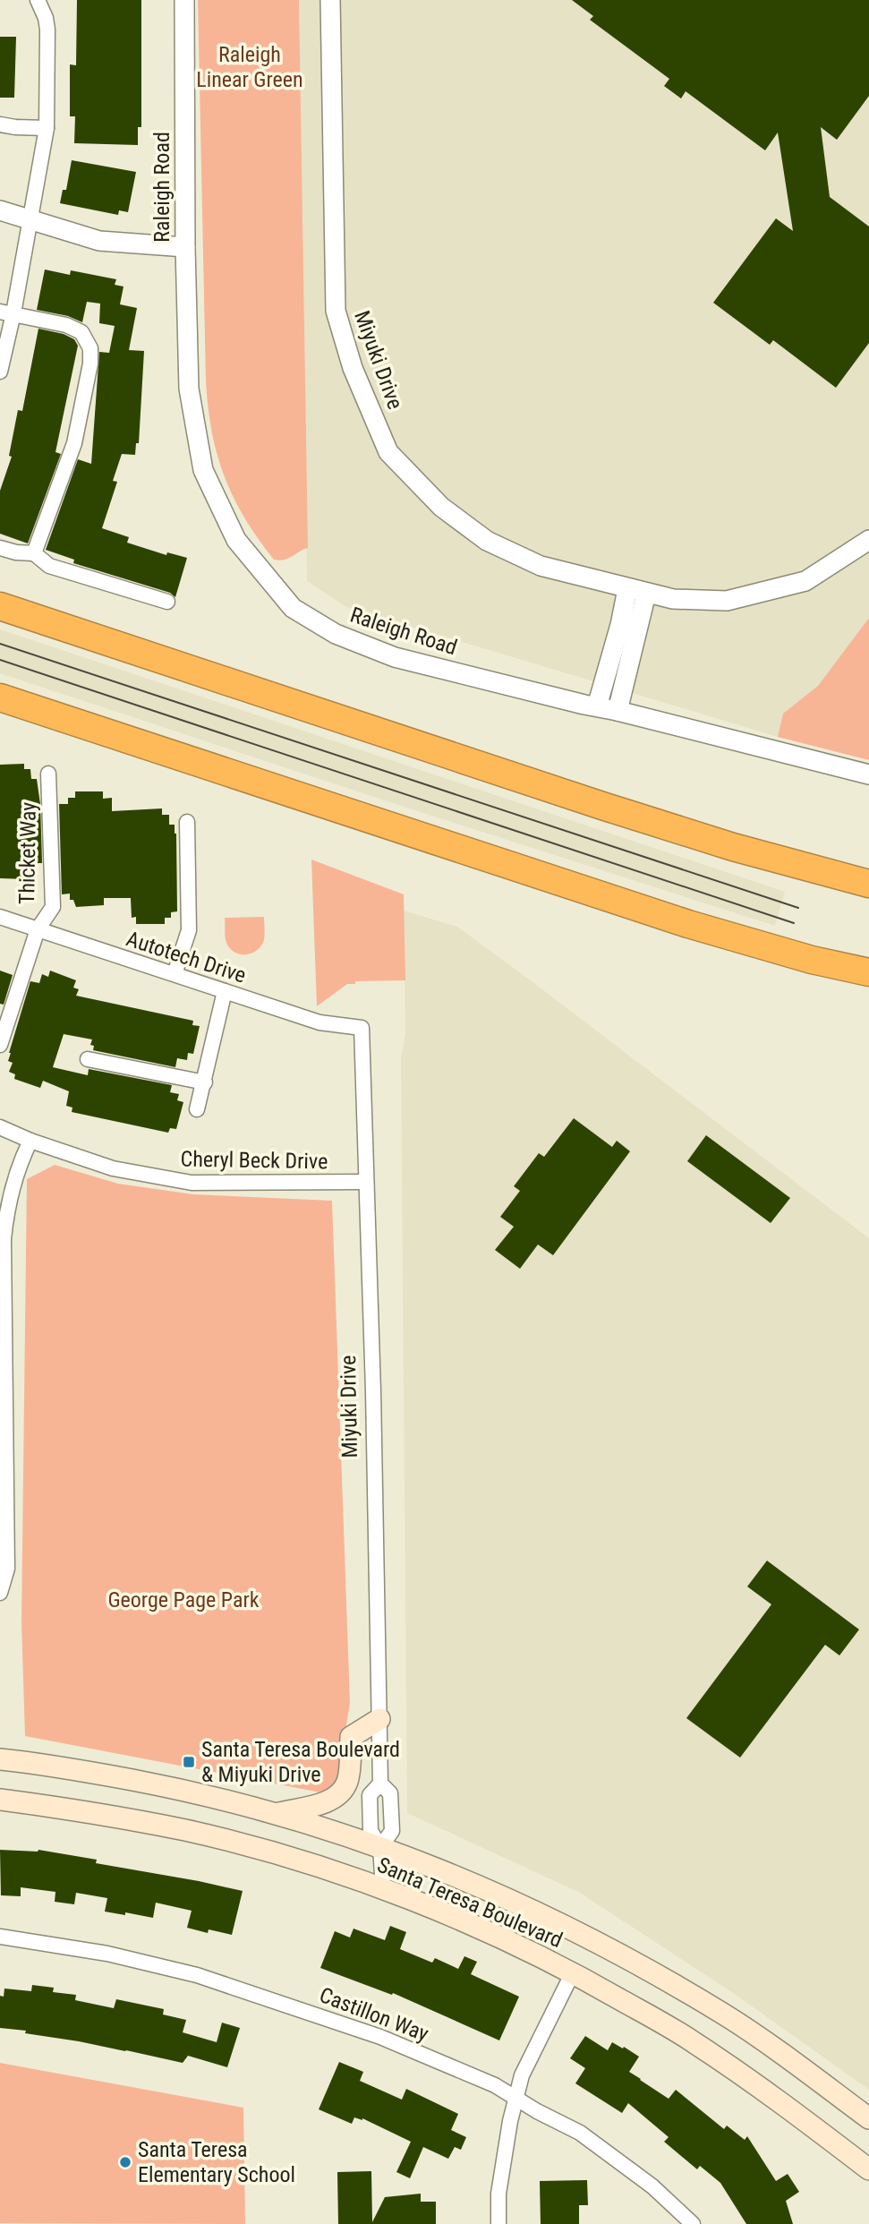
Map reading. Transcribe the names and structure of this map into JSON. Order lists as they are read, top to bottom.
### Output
{
  "streets": {
    "main road": ["Santa Teresa Boulevard"],
    "street": [
      "Raleigh Road",
      "Miyuki Drive",
      "Thicket Way",
      "Autotech Drive",
      "Cheryl Beck Drive",
      "Castillon Way"
    ]
  },
  "crossings": [
    ["Miyuki Drive", "Autotech Drive"],
    ["Miyuki Drive", "Cheryl Beck Drive"],
    ["Miyuki Drive", "Santa Teresa Boulevard"],
    ["Thicket Way", "Autotech Drive"]
  ],
  "parks": ["Raleigh Linear Green", "George Page Park"],
  "places": {
    "transit": ["Santa Teresa Boulevard & Miyuki Drive"],
    "other": ["Santa Teresa Elementary School"]
  }
}
